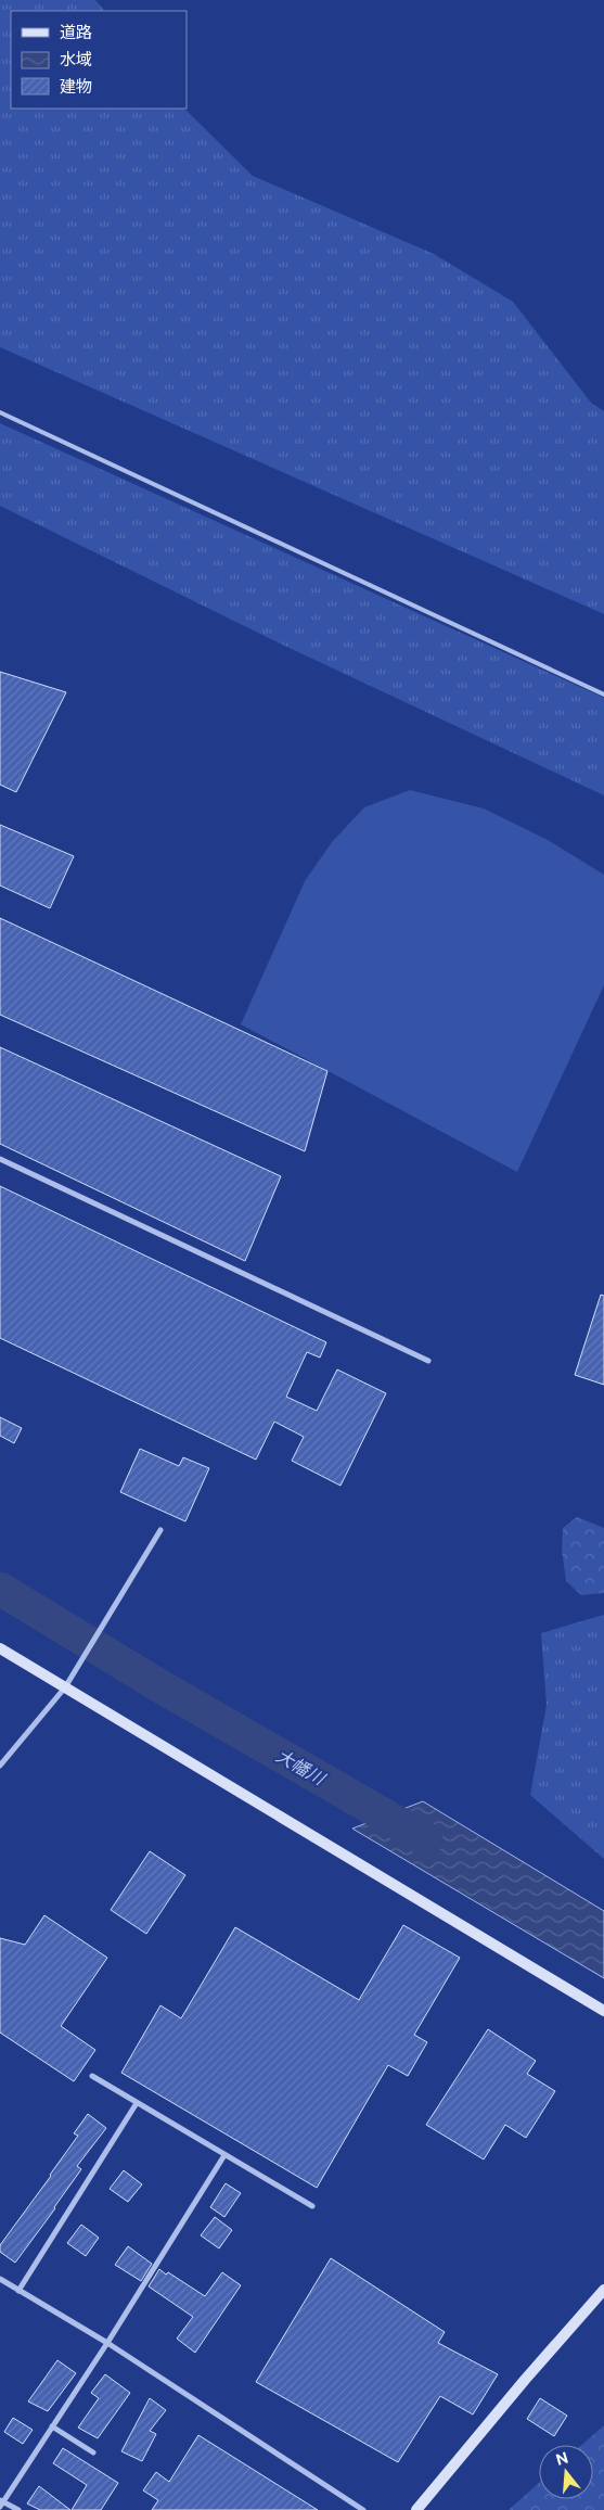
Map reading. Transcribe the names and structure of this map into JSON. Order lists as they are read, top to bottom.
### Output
{
  "water": ["大幡川"],
  "legend": ["道路", "水域", "建物"],
  "north": "top"
}
